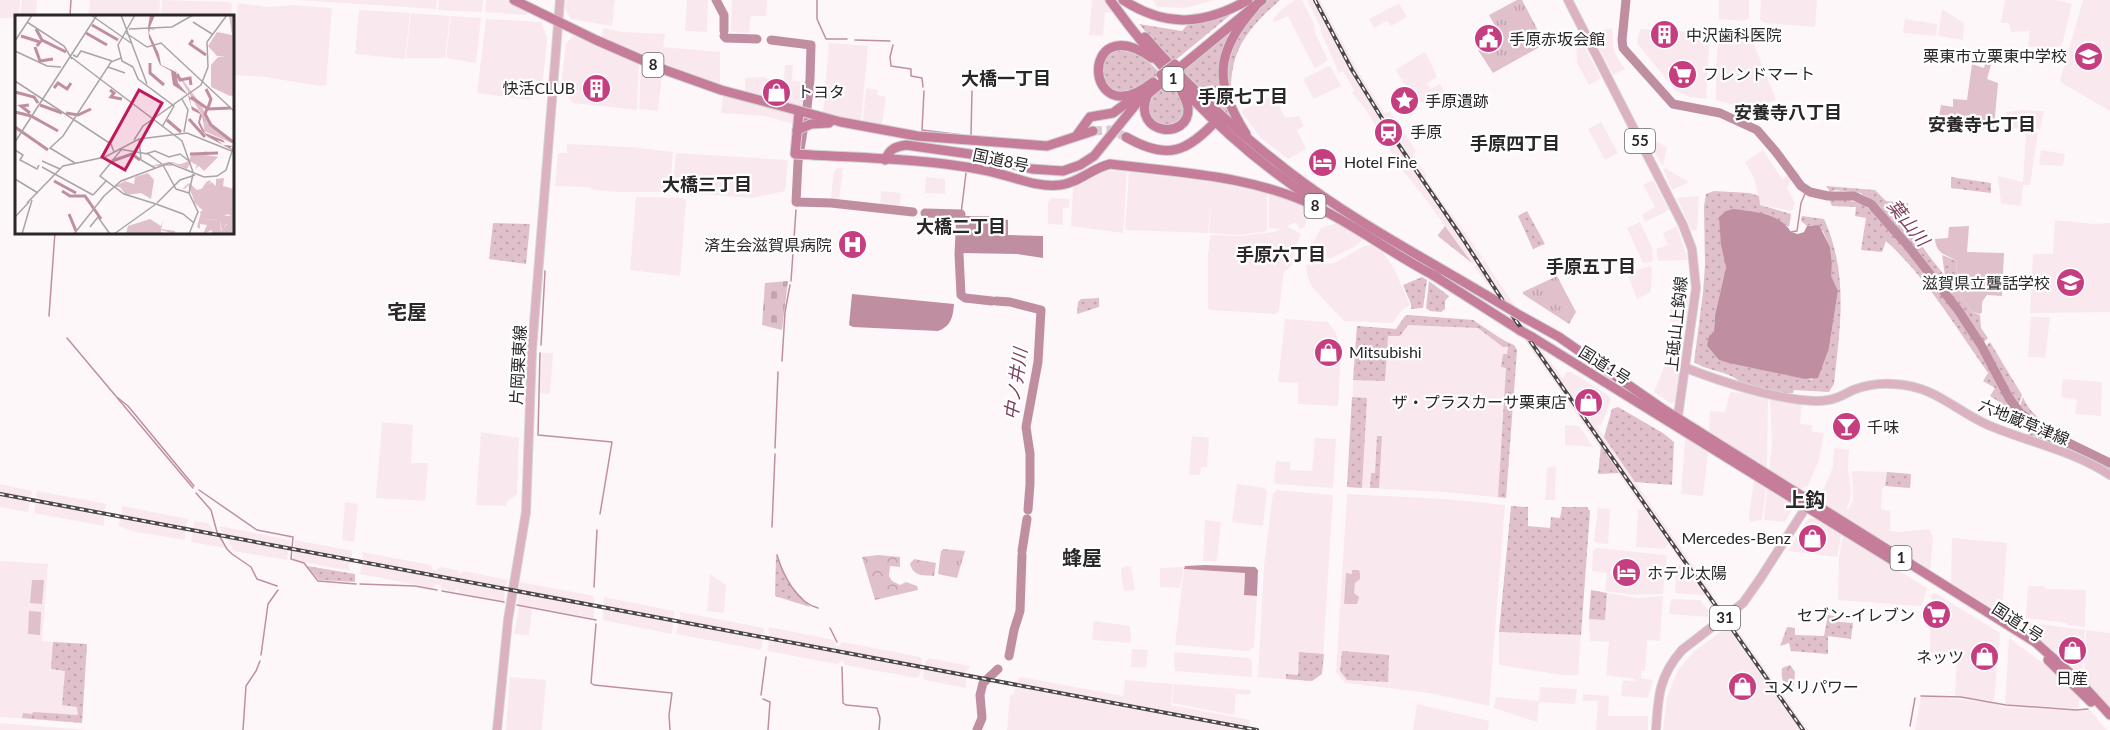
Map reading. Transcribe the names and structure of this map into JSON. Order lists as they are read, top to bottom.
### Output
{
  "streets": {
    "highway": [
      "8",
      "1",
      "国道8号",
      "国道1号"
    ],
    "main road": [
      "55",
      "上砥山上鈎線",
      "片岡栗東線",
      "六地蔵草津線",
      "31"
    ]
  },
  "crossings": [
    ["8", "国道8号"],
    ["8", "国道1号"],
    ["国道8号", "片岡栗東線"],
    ["国道8号", "国道1号"],
    ["上砥山上鈎線", "国道1号"],
    ["上砥山上鈎線", "六地蔵草津線"],
    ["国道1号", "31"]
  ],
  "districts": [
    "大橋一丁目",
    "手原七丁目",
    "安養寺八丁目",
    "安養寺七丁目",
    "手原四丁目",
    "大橋三丁目",
    "大橋二丁目",
    "手原六丁目",
    "手原五丁目",
    "宅屋",
    "上鈎",
    "蜂屋"
  ],
  "water": ["葉山川", "中ノ井川"],
  "places": {
    "building": ["中沢歯科医院", "快活CLUB"],
    "public building": ["手原赤坂会館"],
    "school or university": ["栗東市立栗東中学校", "滋賀県立聾話学校"],
    "supermarket": ["フレンドマート", "セブン-イレブン"],
    "shop": [
      "トヨタ",
      "Mitsubishi",
      "ザ・プラスカーサ栗東店",
      "Mercedes-Benz",
      "日産",
      "ネッツ",
      "コメリパワー"
    ],
    "place": ["手原遺跡"],
    "station": ["手原"],
    "hotel": ["Hotel Fine", "ホテル太陽"],
    "hospital": ["済生会滋賀県病院"],
    "bar": ["千味"]
  }
}
